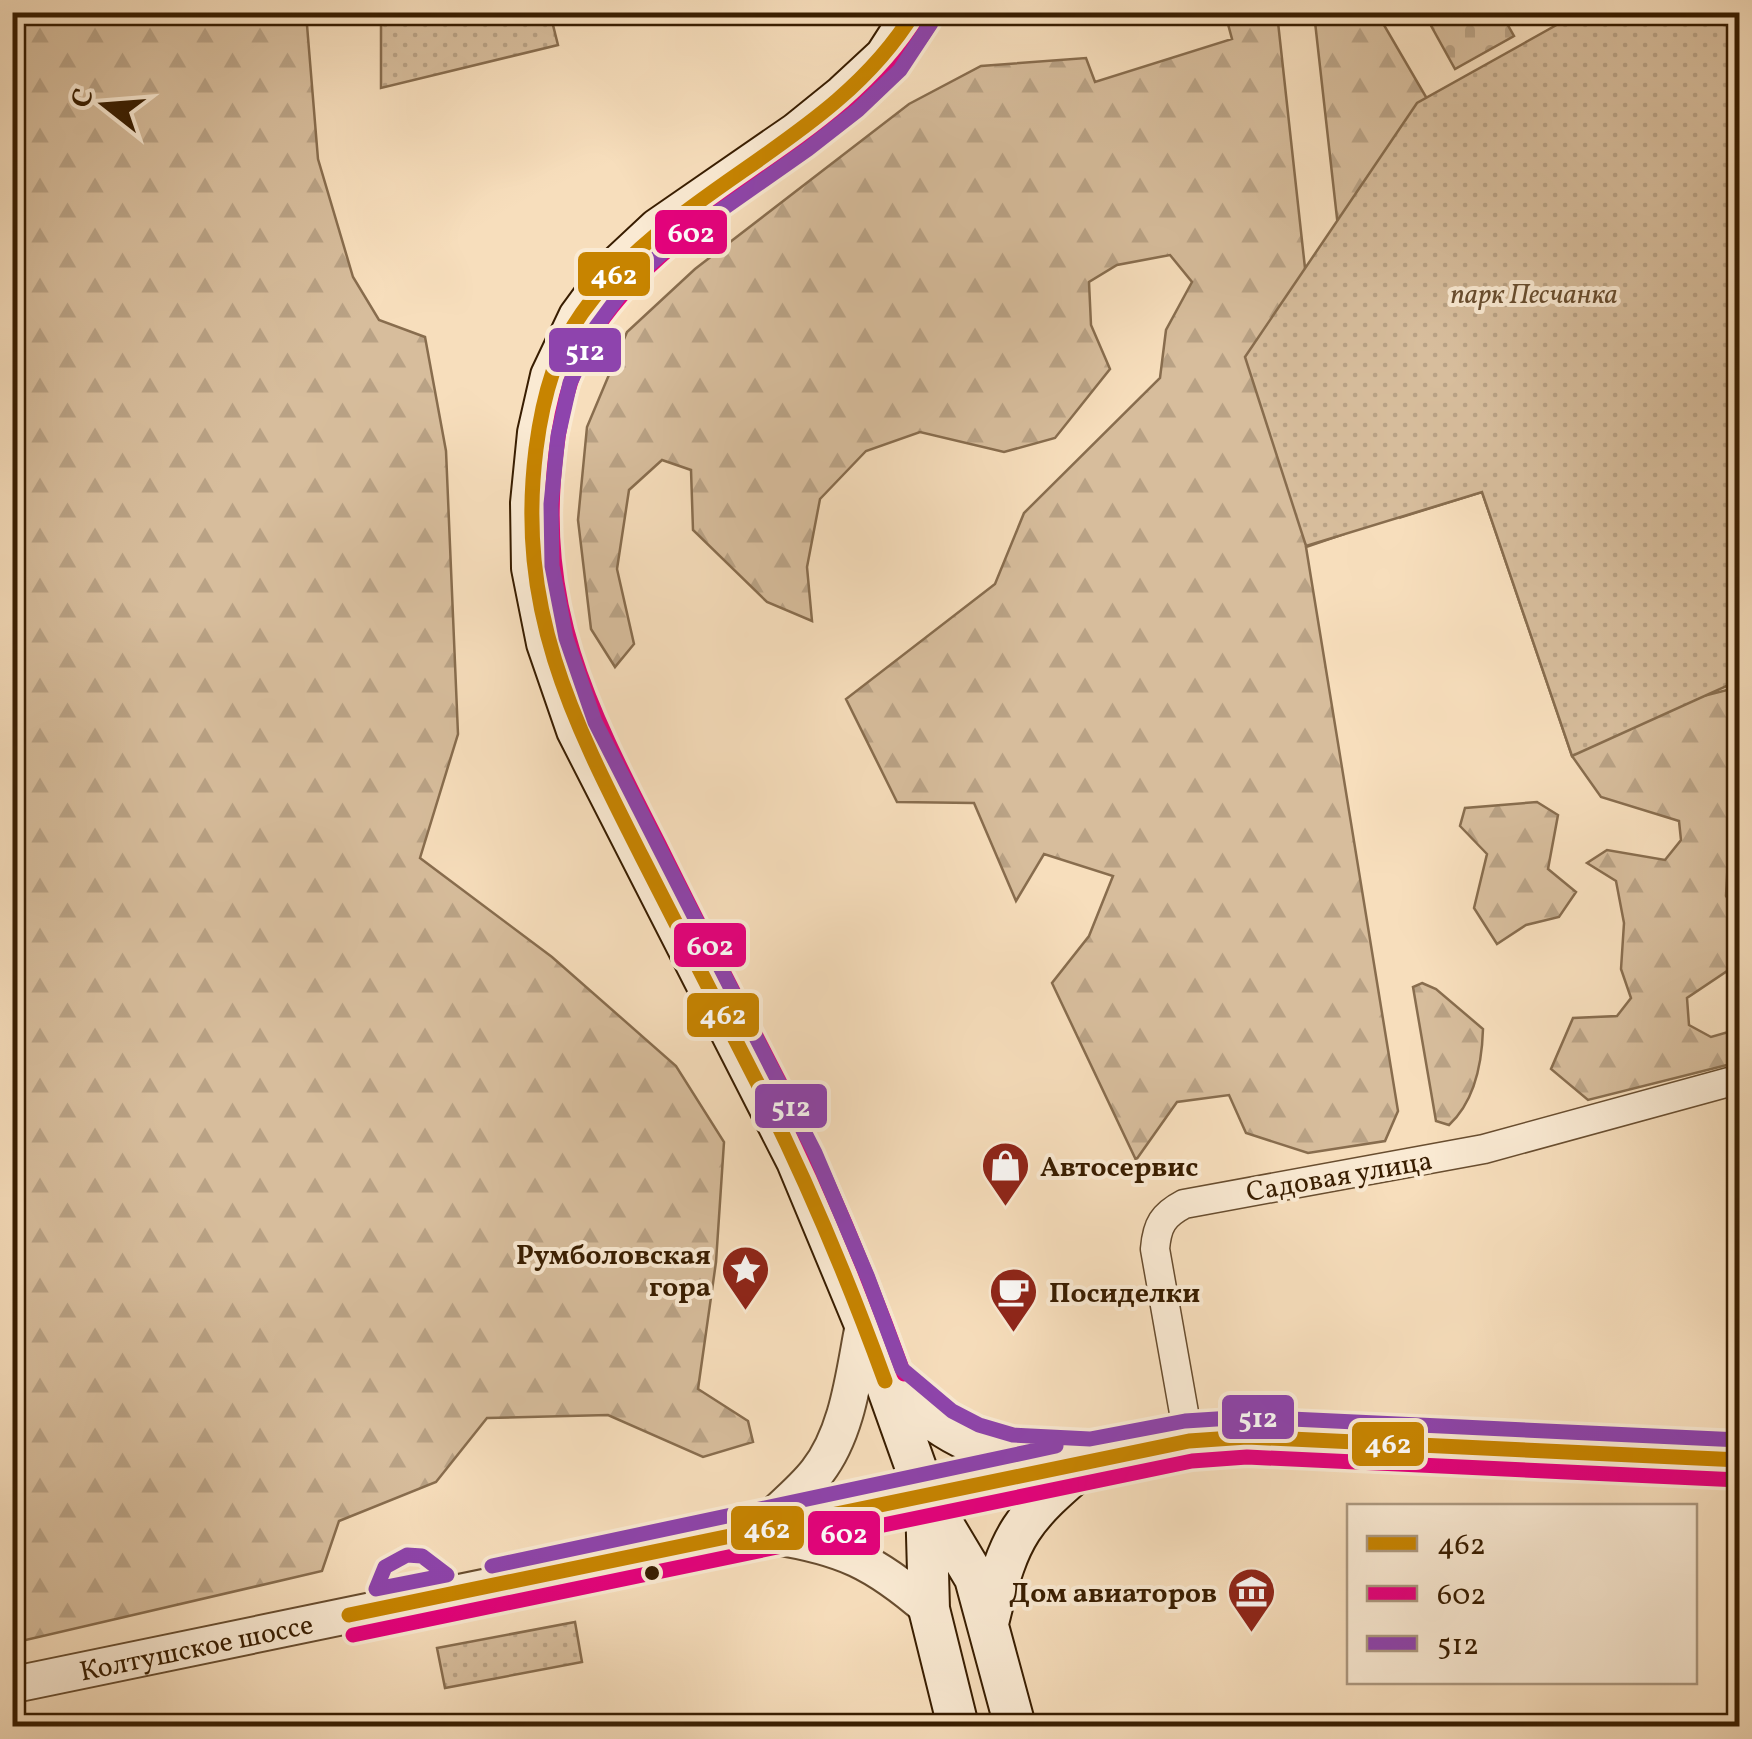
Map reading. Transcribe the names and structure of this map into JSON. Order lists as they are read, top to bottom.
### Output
{
  "streets": {
    "main road": ["Колтушское шоссе"],
    "street": ["Садовая улица"]
  },
  "crossings": [
    ["Садовая улица", "Колтушское шоссе"]
  ],
  "parks": ["парк Песчанка"],
  "places": {
    "shop": ["Автосервис"],
    "place": ["Румболовская гора"],
    "cafe": ["Посиделки"],
    "museum": ["Дом авиаторов"]
  },
  "lines": ["transit line 462", "transit line 602", "transit line 512"],
  "legend": ["462", "602", "512"],
  "north": "left"
}
